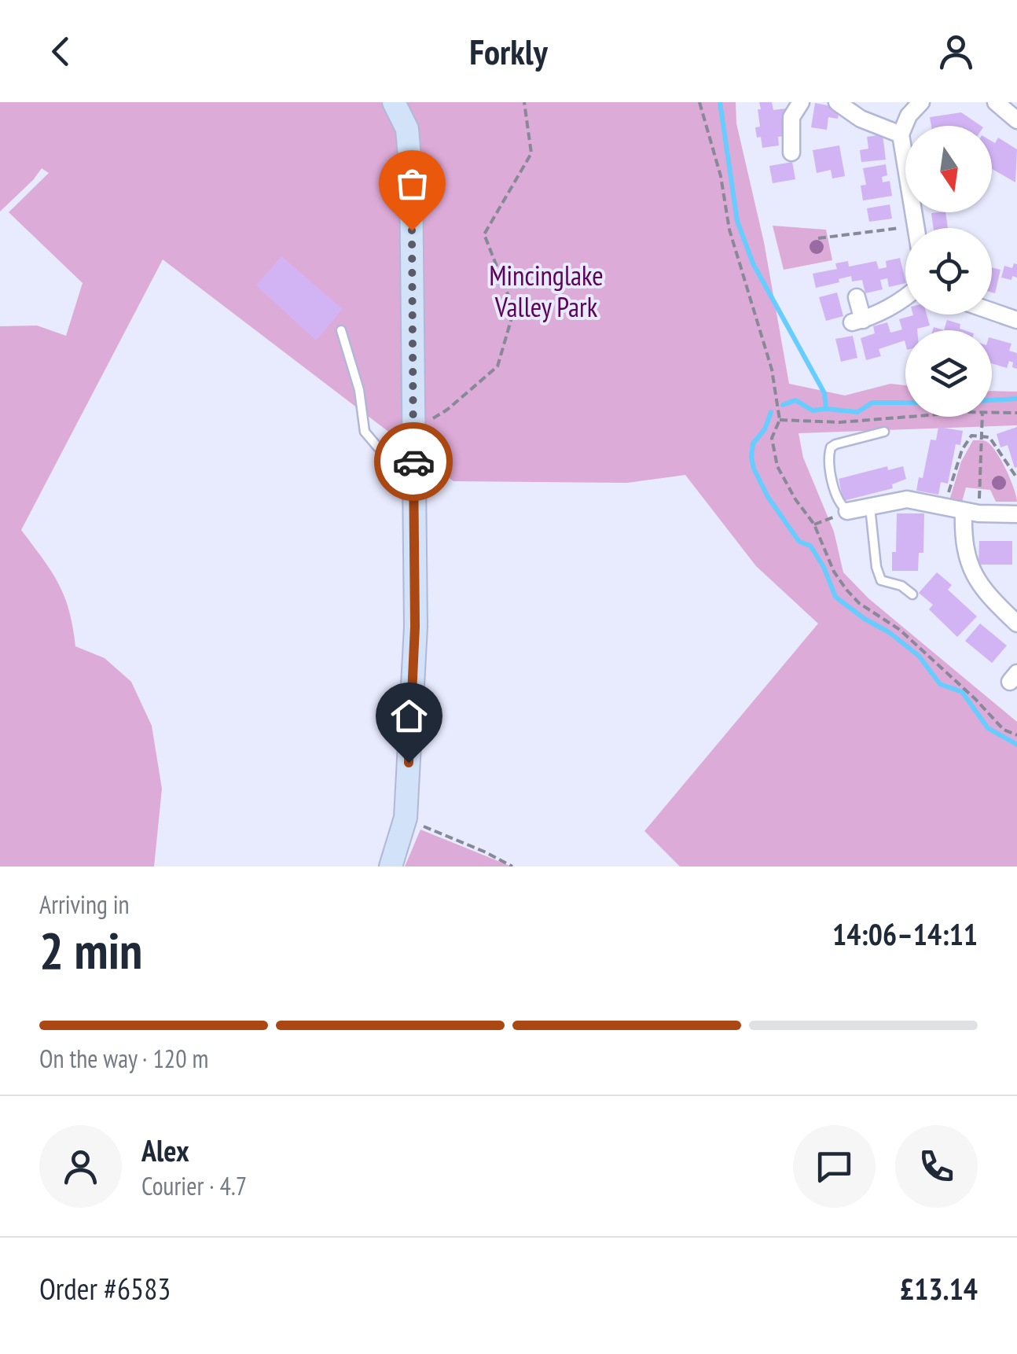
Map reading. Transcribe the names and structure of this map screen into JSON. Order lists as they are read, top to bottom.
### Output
{
  "parks": ["Mincinglake Valley Park"],
  "north": "bottom",
  "page": {
    "header": "Forkly",
    "heading": ["2 min", "Arriving in", "14:06–14:11"],
    "panel": [
      "Alex",
      "Courier · 4.7",
      "Order #6583",
      "£13.14"
    ],
    "bar": "On the way · 120 m"
  }
}
